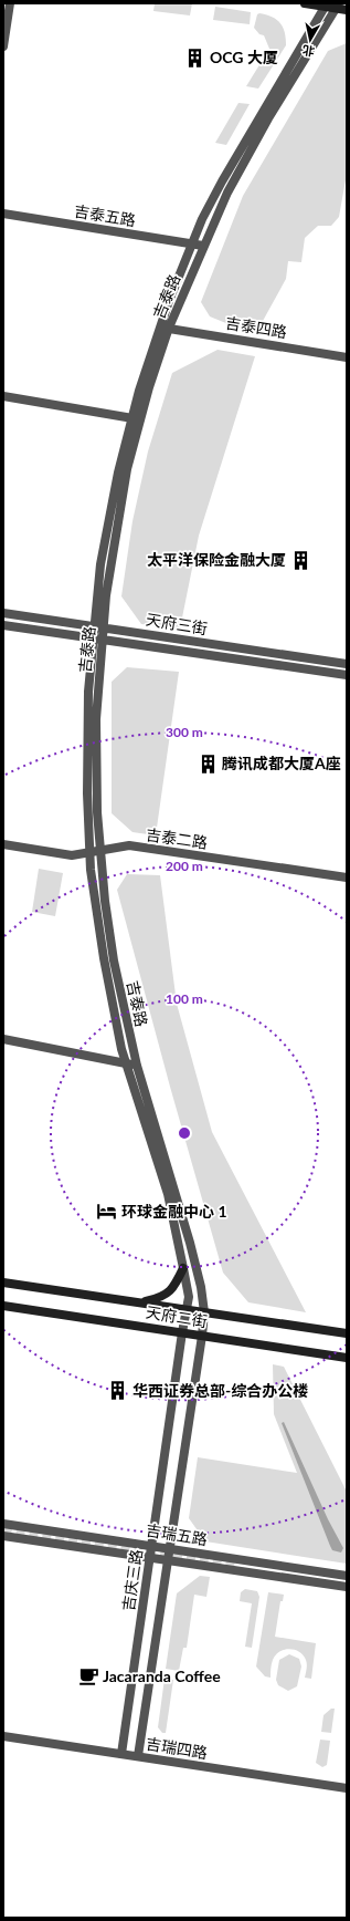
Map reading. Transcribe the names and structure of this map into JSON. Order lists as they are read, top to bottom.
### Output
{
  "streets": {
    "main road": ["天府二街"],
    "street": [
      "吉泰五路",
      "吉泰路",
      "吉泰四路",
      "天府三街",
      "吉泰二路",
      "吉瑞五路",
      "吉庆三路",
      "吉瑞四路"
    ]
  },
  "crossings": [
    ["吉泰五路", "吉泰路"],
    ["吉泰路", "吉泰四路"],
    ["吉泰路", "天府三街"],
    ["吉泰路", "吉泰二路"],
    ["吉泰路", "天府二街"],
    ["吉泰路", "吉庆三路"],
    ["天府二街", "吉庆三路"],
    ["吉瑞五路", "吉庆三路"],
    ["吉庆三路", "吉瑞四路"]
  ],
  "places": {
    "building": [
      "OCG 大厦",
      "太平洋保险金融大厦",
      "腾讯成都大厦A座",
      "华西证券总部-综合办公楼"
    ],
    "hotel": ["环球金融中心 1"],
    "cafe": ["Jacaranda Coffee"]
  },
  "north": "bottom",
  "rings": ["300 m", "200 m", "100 m"]
}
